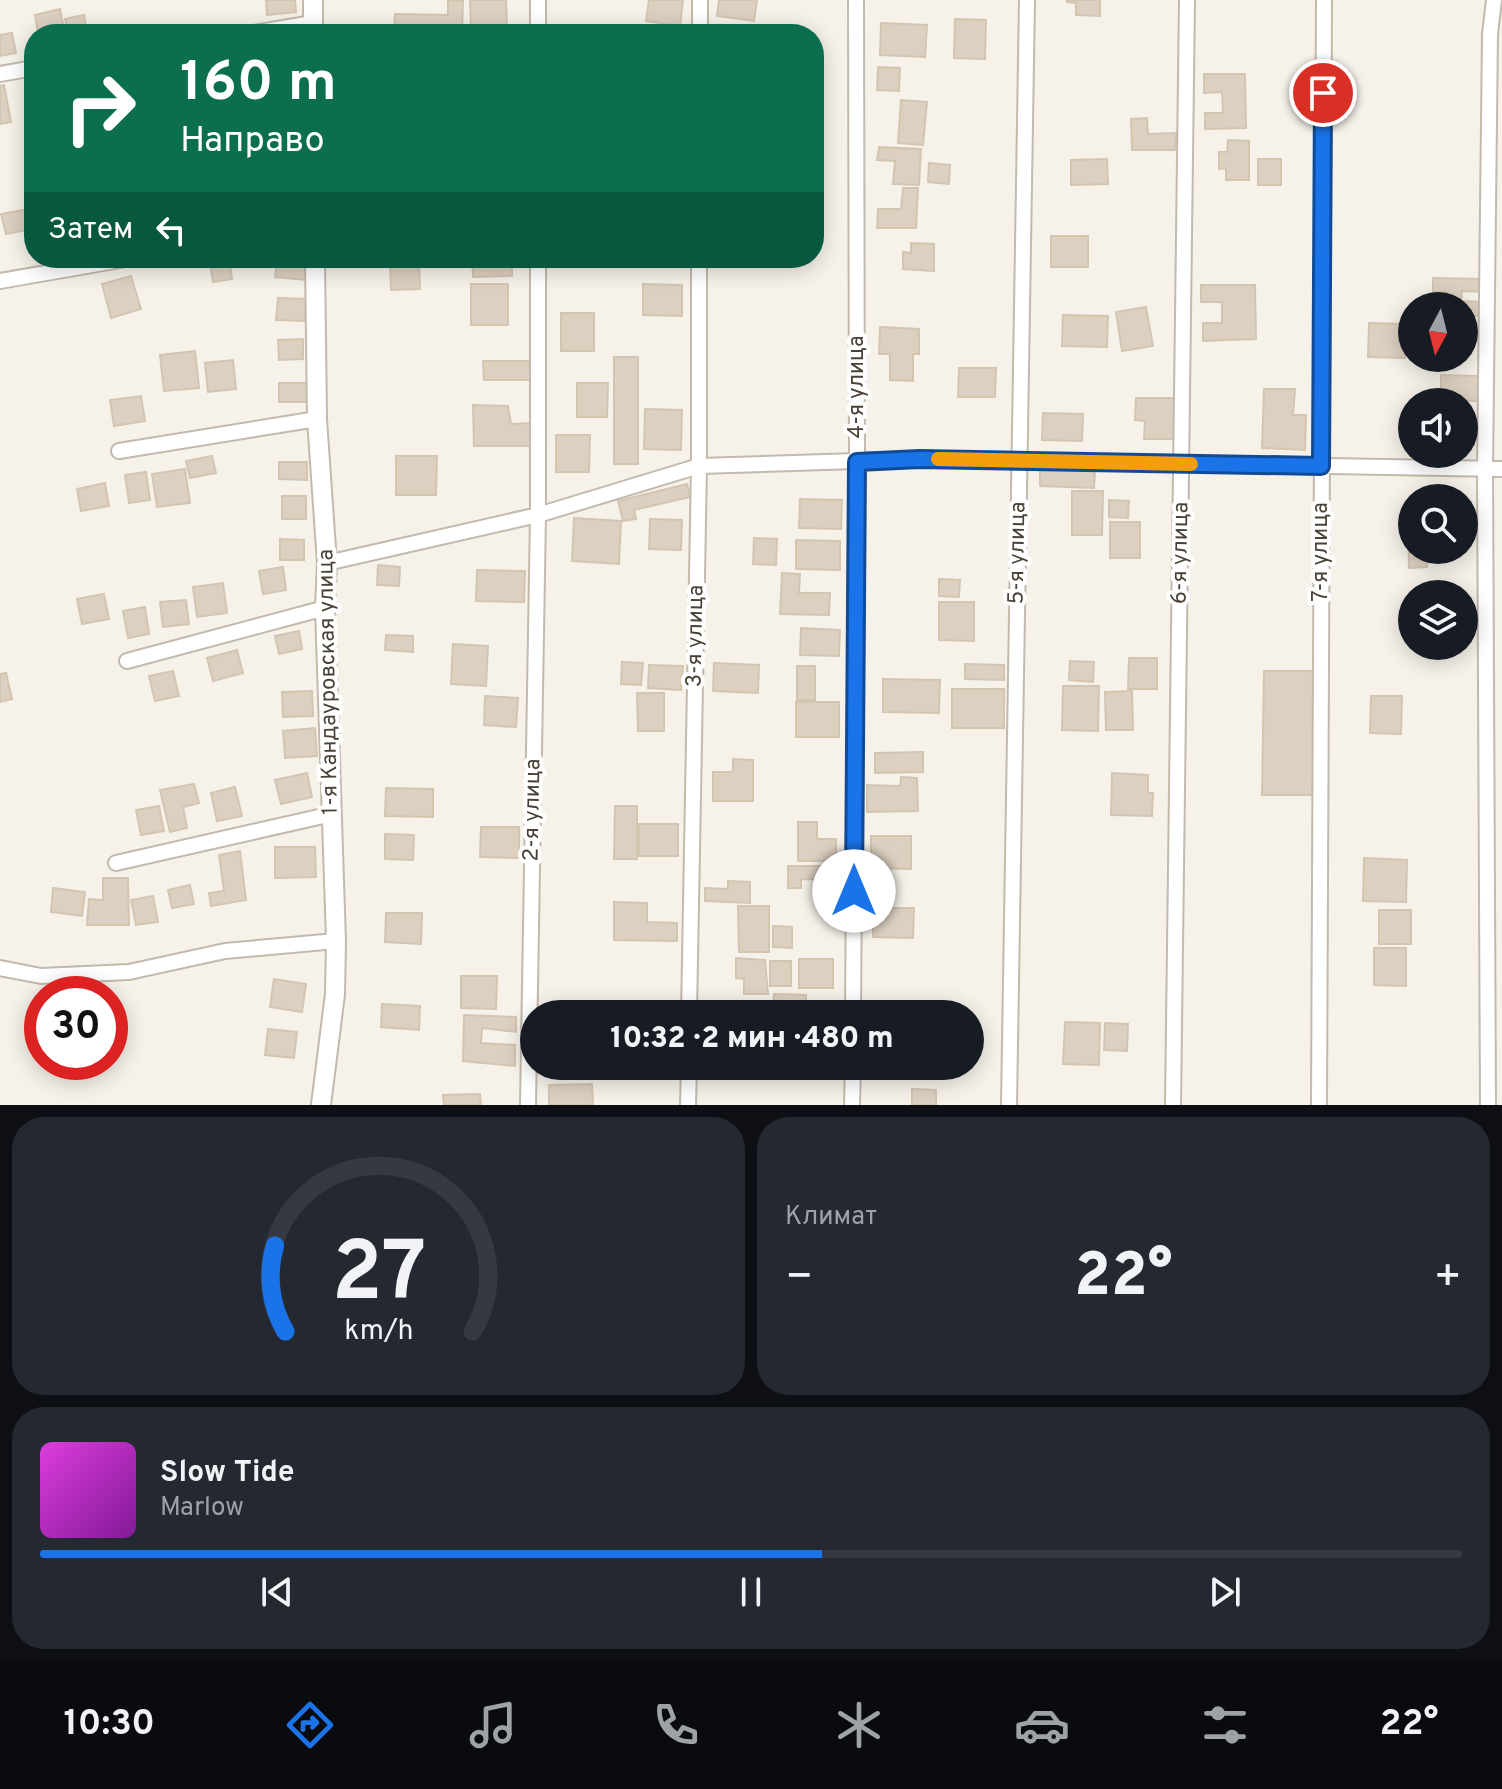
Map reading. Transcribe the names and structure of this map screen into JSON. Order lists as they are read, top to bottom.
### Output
{
  "streets": {
    "street": [
      "4-я улица",
      "7-я улица",
      "5-я улица",
      "6-я улица",
      "3-я улица",
      "1-я Кандауровская улица",
      "2-я улица"
    ]
  },
  "north": "bottom",
  "page": {
    "turn": ["160 m", "Направо"],
    "then": "Затем",
    "limit": "30",
    "trip": "10:32 · 2 мин · 480 m",
    "tile": "Климат",
    "heat": ["−", "22°", "+"],
    "song": ["Slow Tide", "Marlow"],
    "tabs": ["10:30", "22°"],
    "gauge": ["27", "km/h"]
  }
}
